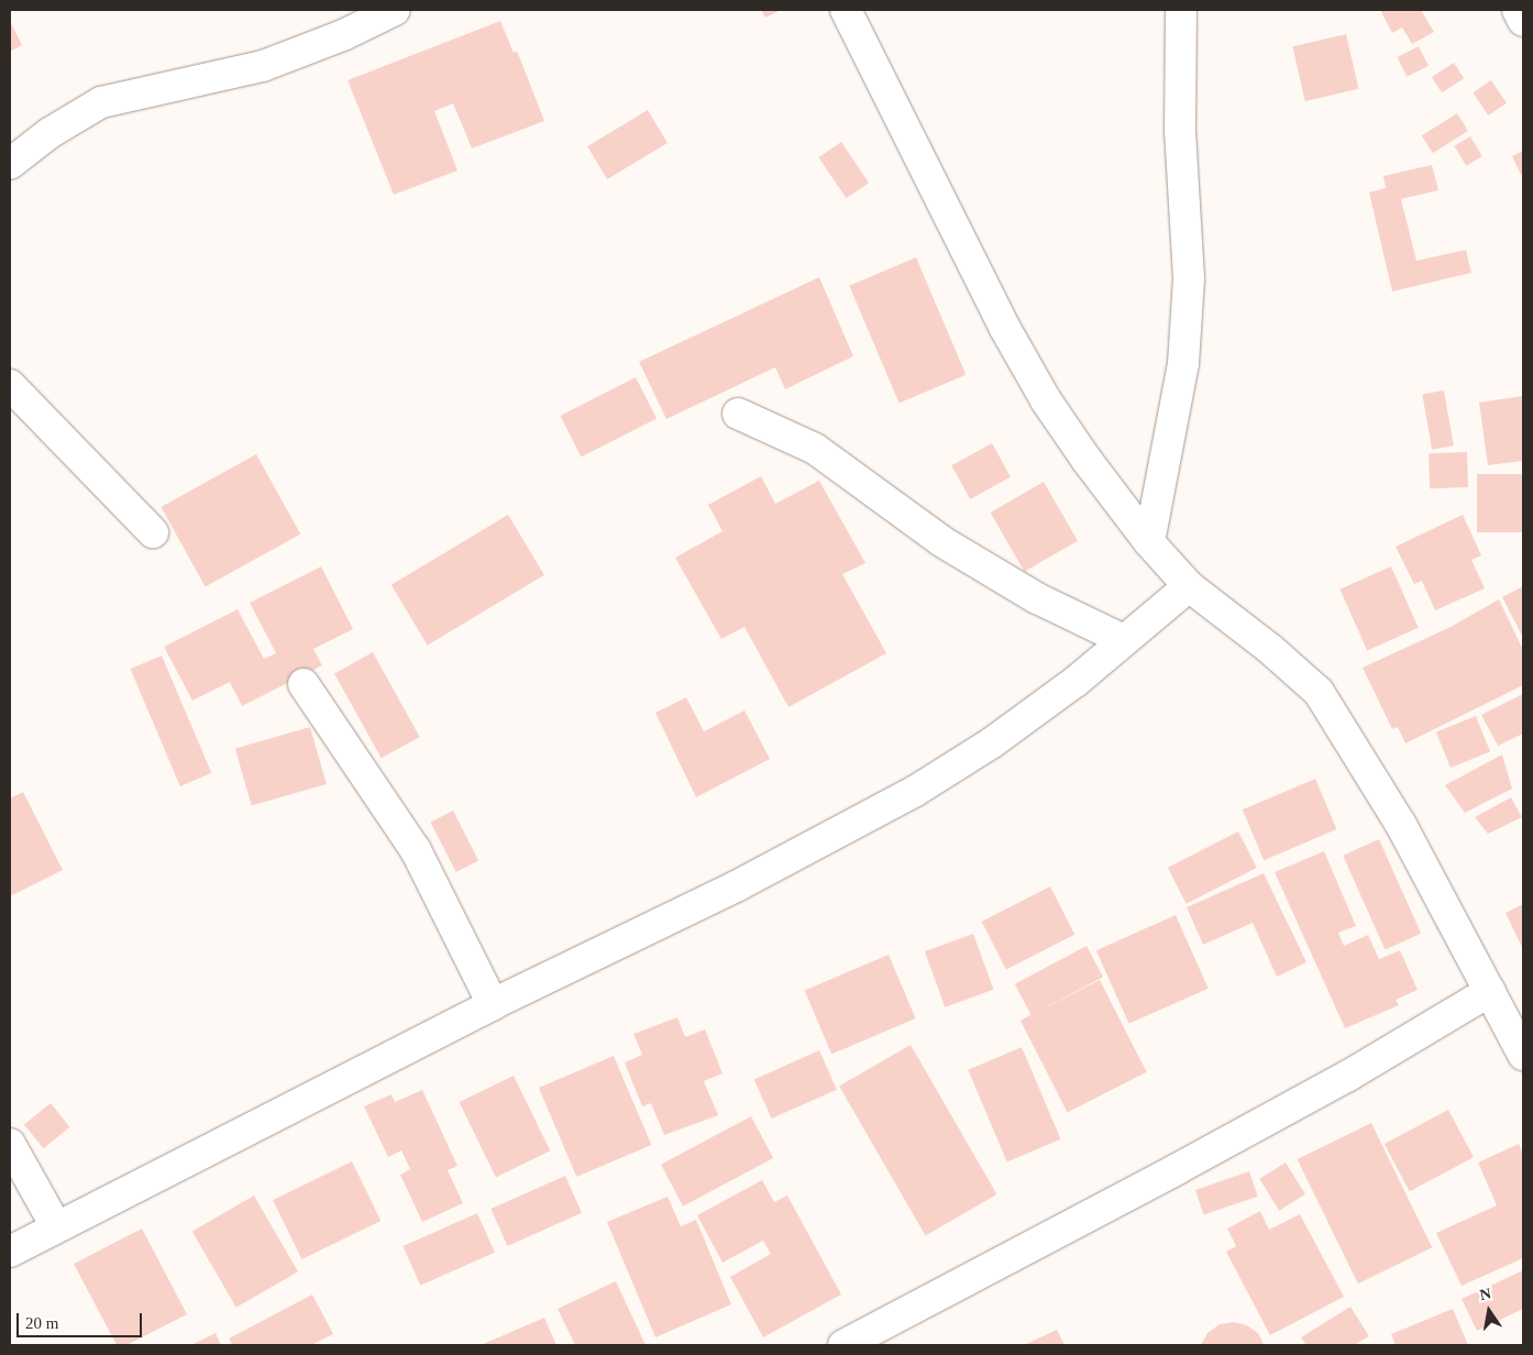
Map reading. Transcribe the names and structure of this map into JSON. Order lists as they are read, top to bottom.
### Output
{
  "scale_bar": "20 m",
  "north": "top"
}
